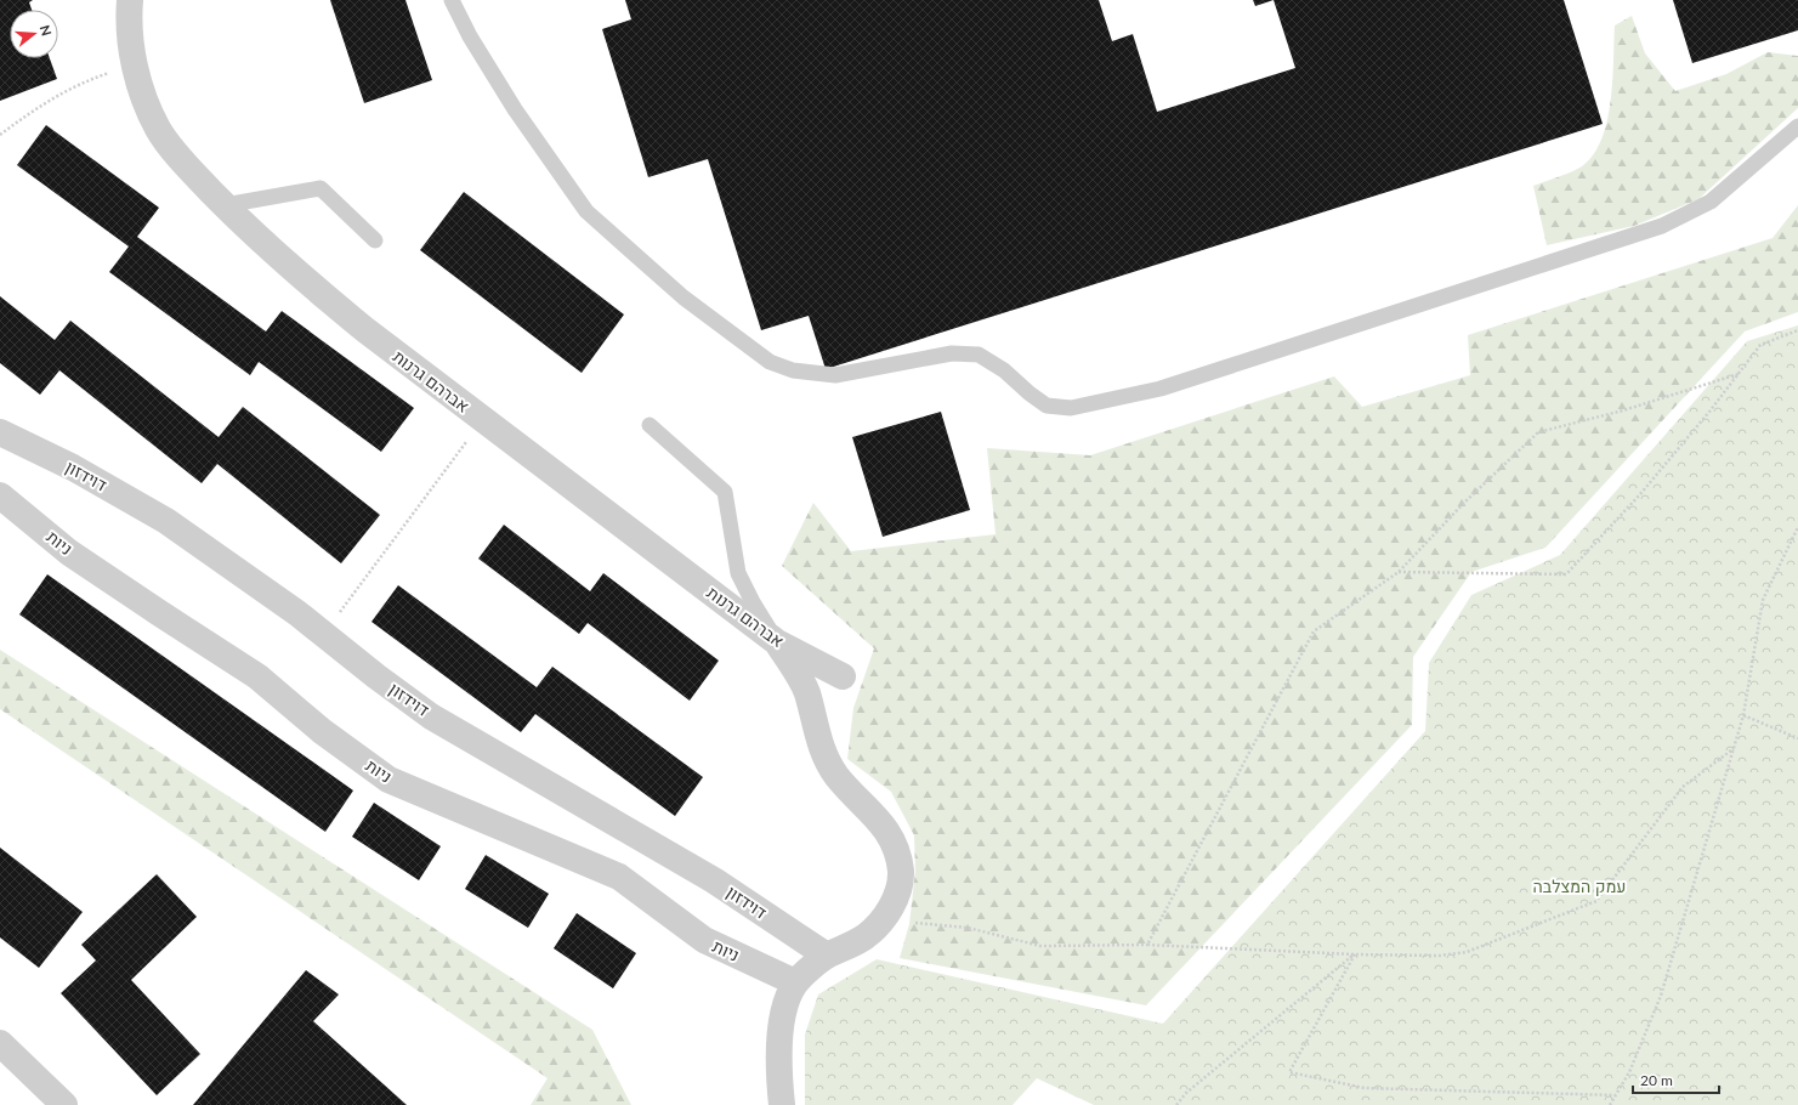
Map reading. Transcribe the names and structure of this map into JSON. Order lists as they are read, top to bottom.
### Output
{
  "streets": {
    "street": ["אברהם גרנות", "דוידזון", "ניות"]
  },
  "parks": ["עמק המצלבה"],
  "scale_bar": "20 m",
  "north": "right"
}
